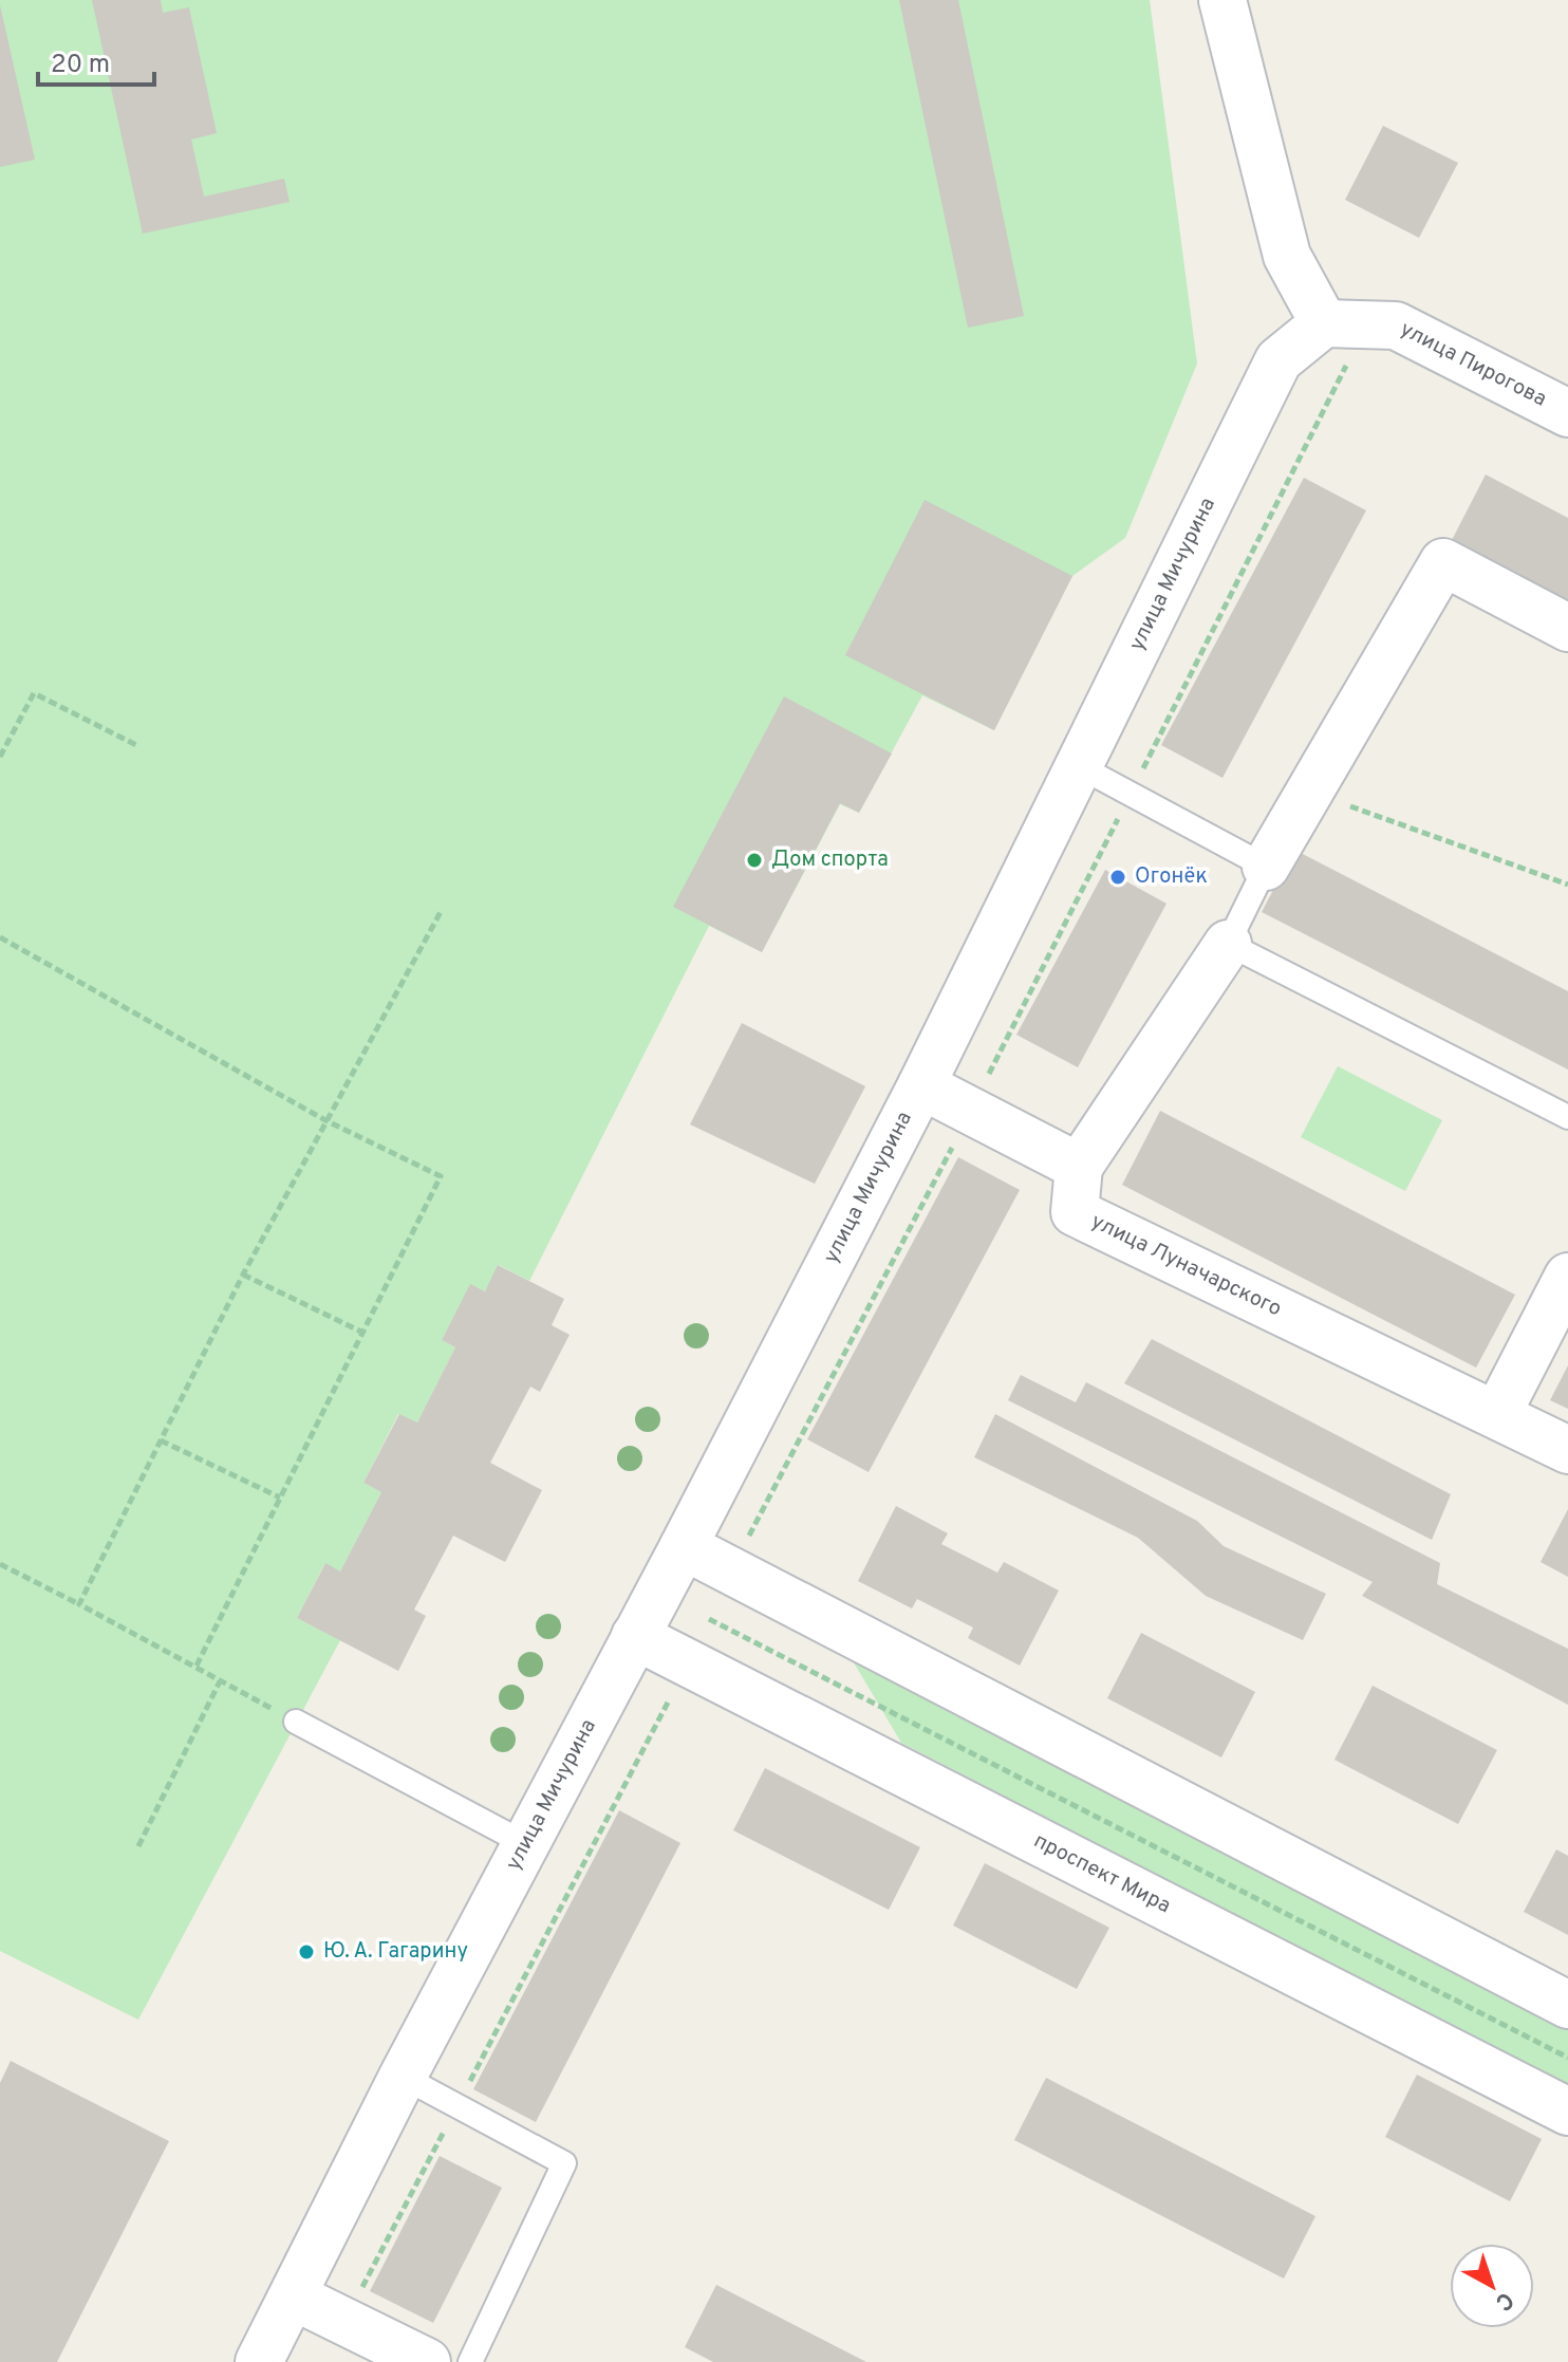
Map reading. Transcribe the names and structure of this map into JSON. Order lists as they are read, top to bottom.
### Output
{
  "streets": {
    "street": [
      "улица Пирогова",
      "улица Мичурина",
      "улица Луначарского",
      "проспект Мира"
    ]
  },
  "crossings": [
    ["улица Пирогова", "улица Мичурина"],
    ["улица Мичурина", "проспект Мира"]
  ],
  "places": ["Дом спорта", "Огонёк", "Ю. А. Гагарину"],
  "scale_bar": "20 m",
  "north": "bottom right"
}
